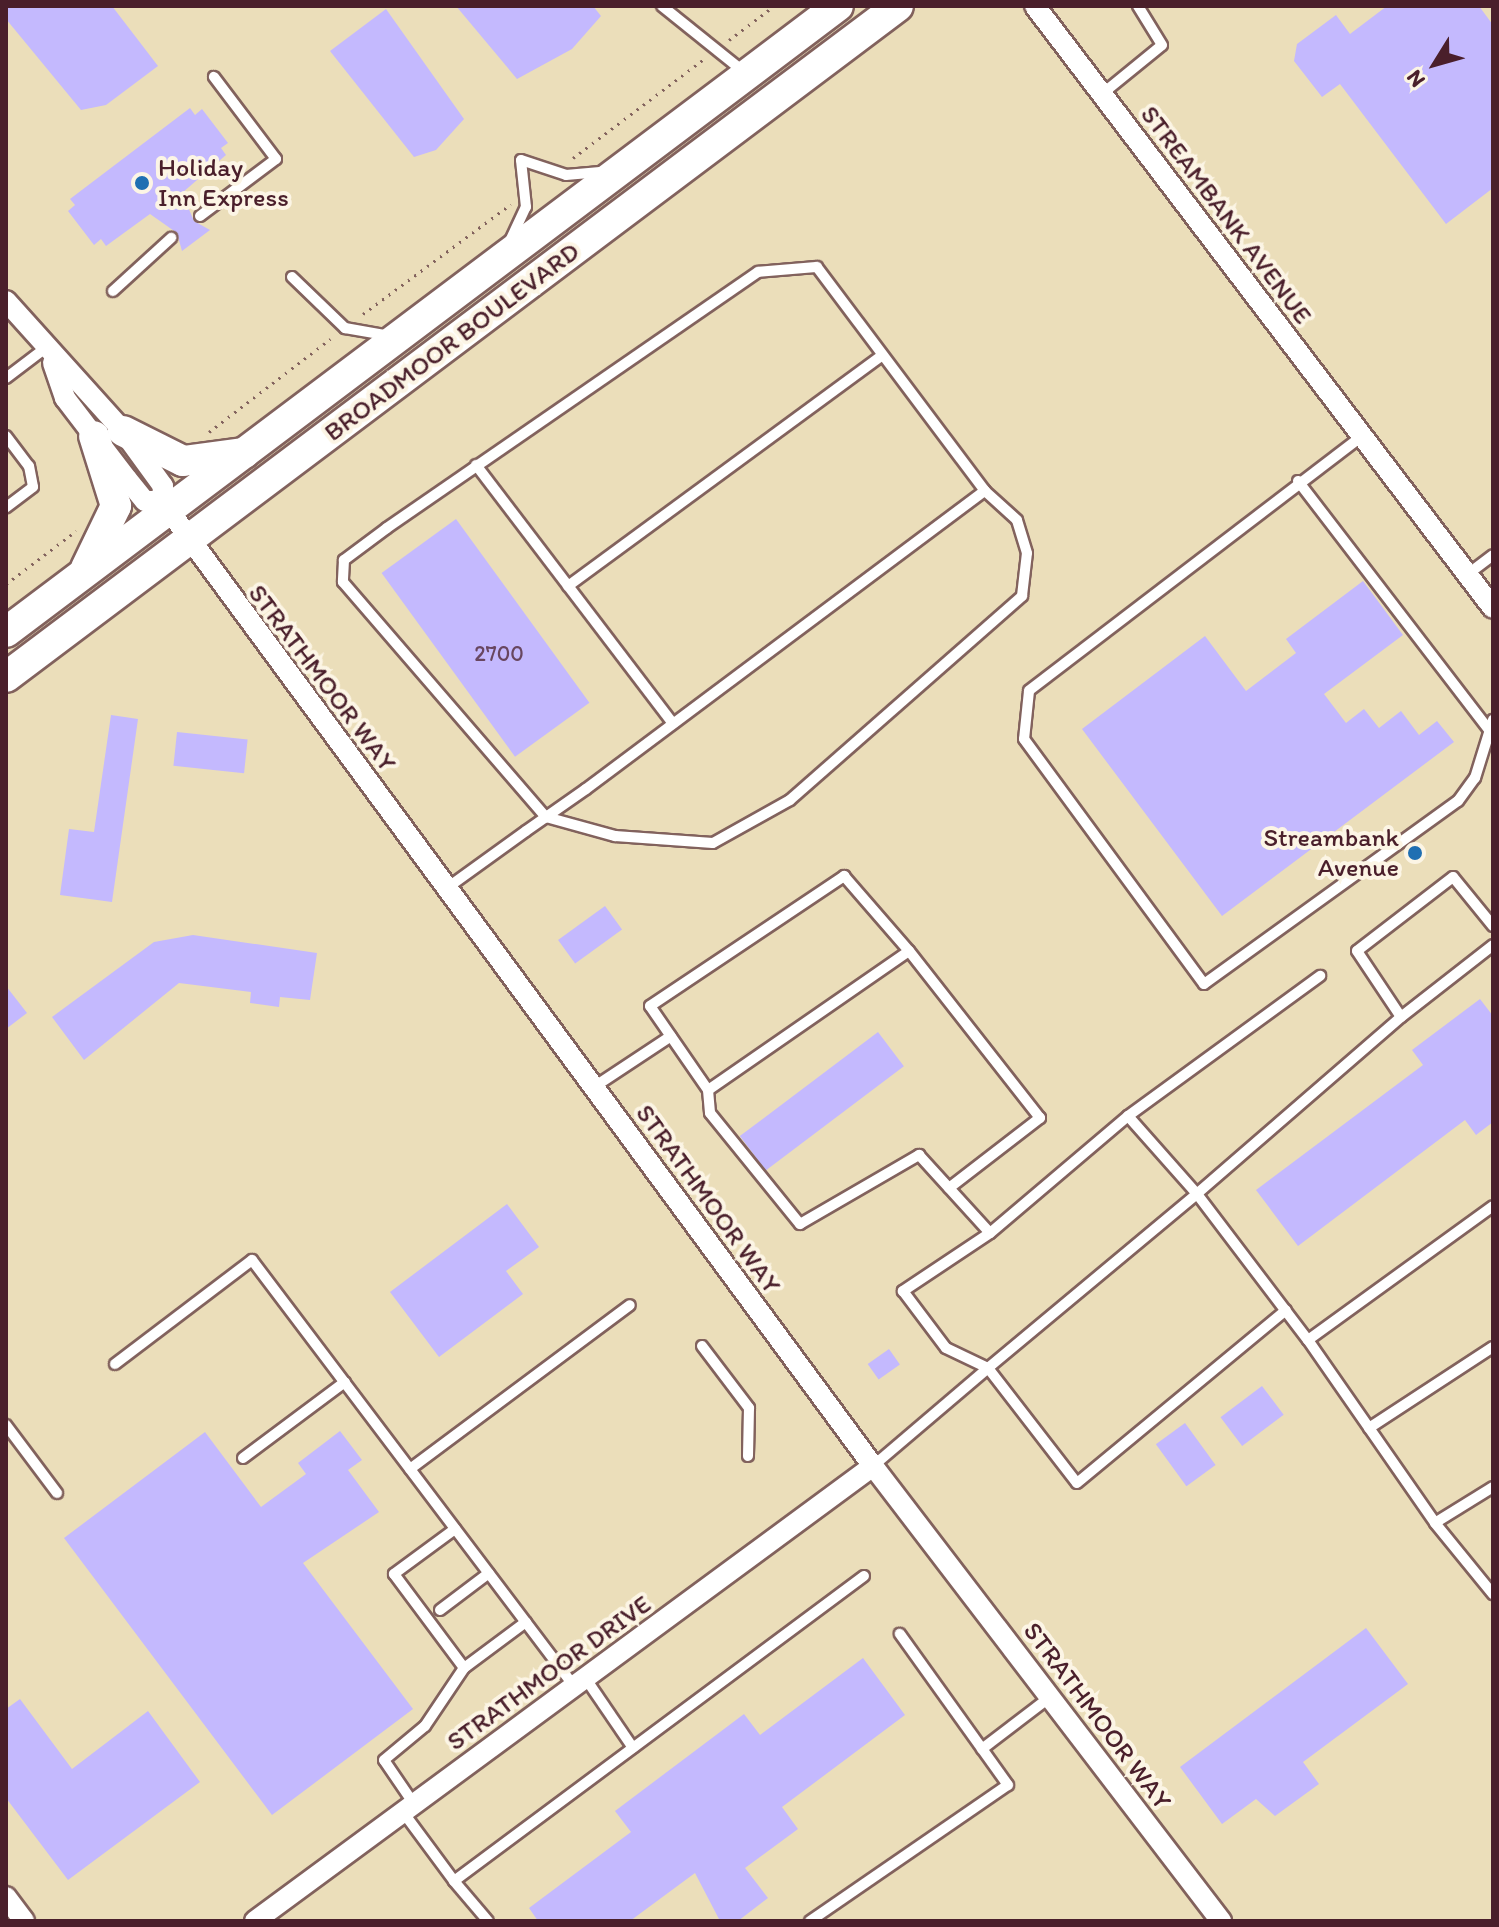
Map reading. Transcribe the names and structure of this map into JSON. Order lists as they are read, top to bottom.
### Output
{
  "streets": {
    "main road": ["BROADMOOR BOULEVARD"],
    "street": ["STREAMBANK AVENUE", "STRATHMOOR WAY", "STRATHMOOR DRIVE"]
  },
  "crossings": [
    ["BROADMOOR BOULEVARD", "STRATHMOOR WAY"],
    ["STRATHMOOR WAY", "STRATHMOOR DRIVE"]
  ],
  "places": ["Holiday Inn Express", "Streambank Avenue"],
  "house_numbers": ["2700"],
  "north": "bottom left"
}
